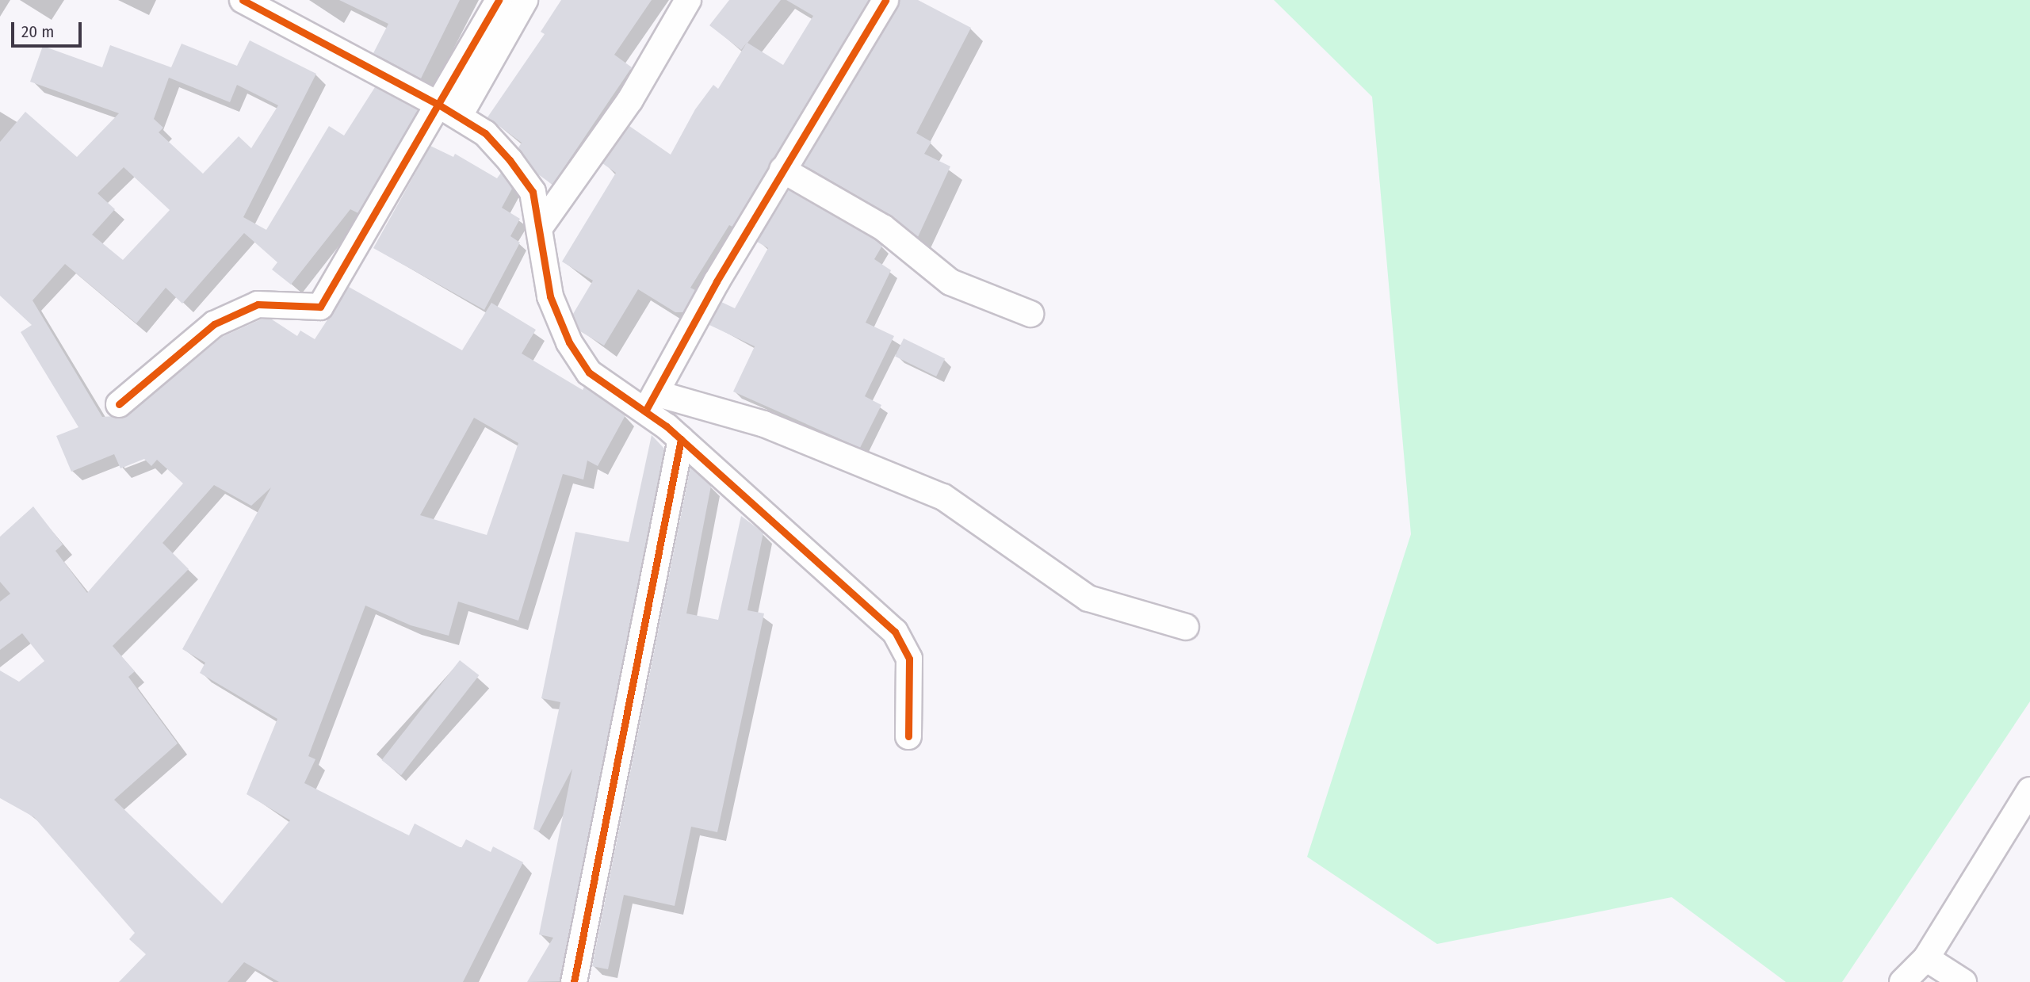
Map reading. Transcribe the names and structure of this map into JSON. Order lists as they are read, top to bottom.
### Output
{
  "scale_bar": "20 m"
}
